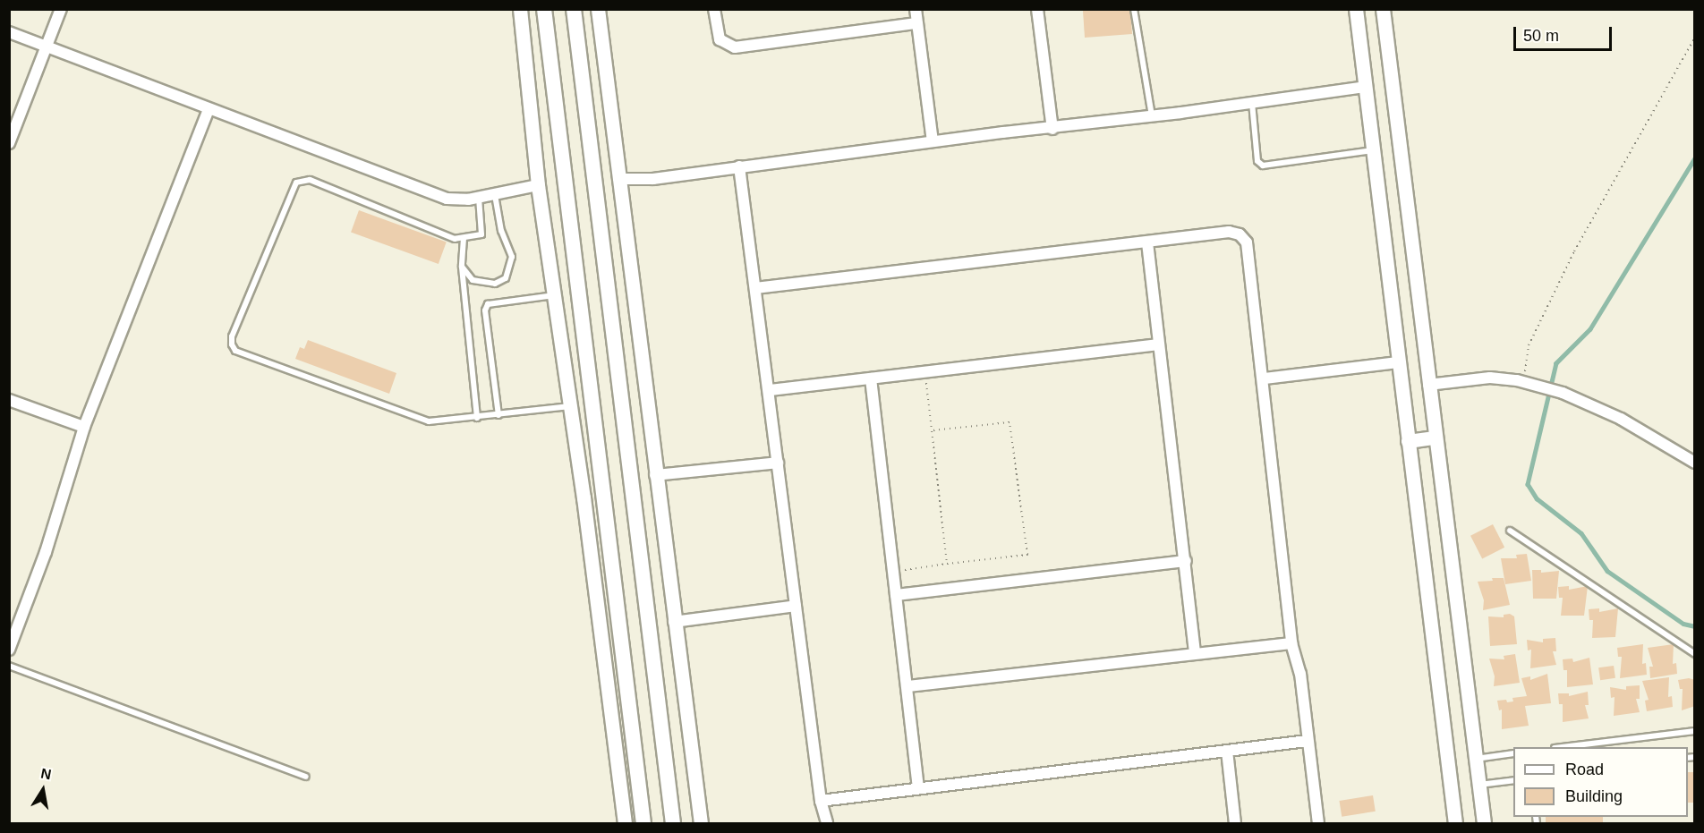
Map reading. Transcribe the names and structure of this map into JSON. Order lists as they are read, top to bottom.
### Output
{
  "legend": ["Road", "Building"],
  "scale_bar": "50 m",
  "north": "top"
}
